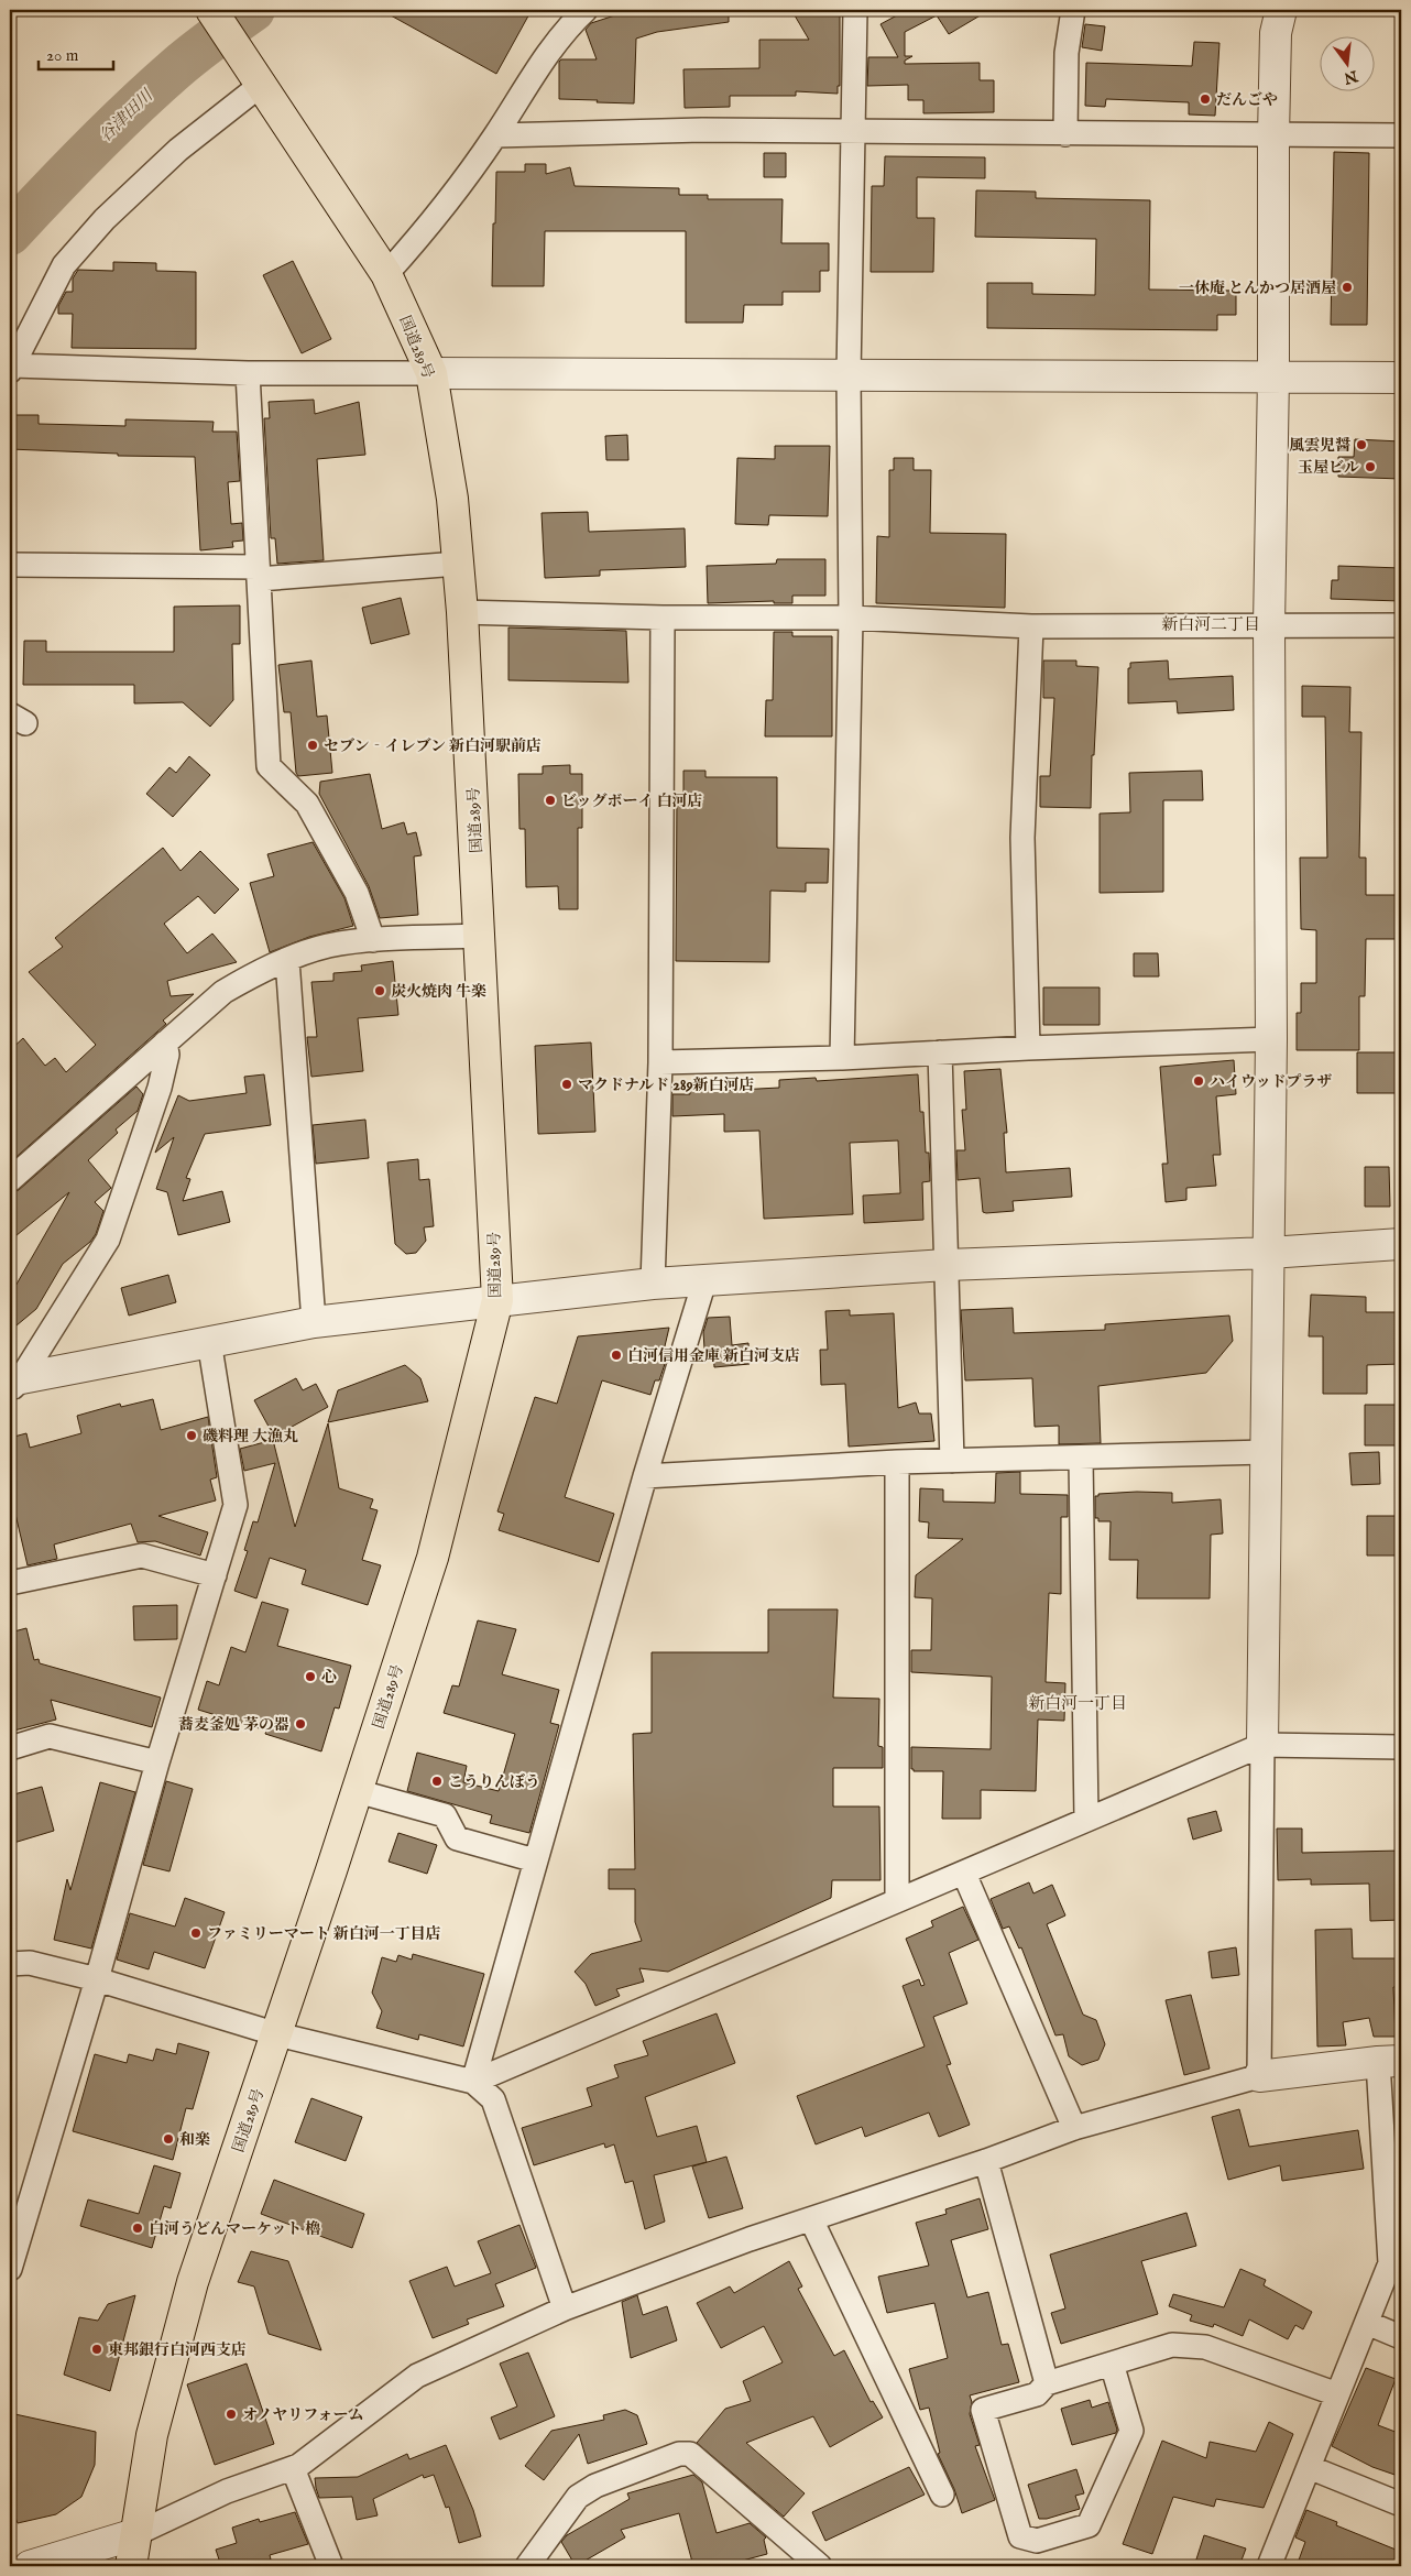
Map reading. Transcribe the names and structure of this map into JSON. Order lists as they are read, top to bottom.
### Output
{
  "streets": {
    "highway": ["国道289号"]
  },
  "districts": ["新白河二丁目", "新白河一丁目"],
  "water": ["谷津田川"],
  "places": [
    "だんごや",
    "一休庵 とんかつ居酒屋",
    "風雲児醤",
    "玉屋ビル",
    "セブン‐イレブン 新白河駅前店",
    "ビッグボーイ 白河店",
    "炭火焼肉 牛楽",
    "ハイウッドプラザ",
    "マクドナルド 289新白河店",
    "白河信用金庫 新白河支店",
    "磯料理 大漁丸",
    "心",
    "蕎麦釜処 茅の器",
    "こうりんぼう",
    "ファミリーマート 新白河一丁目店",
    "和楽",
    "白河うどんマーケット 櫓",
    "東邦銀行白河西支店",
    "オノヤリフォーム"
  ],
  "scale_bar": "20 m",
  "north": "bottom"
}
